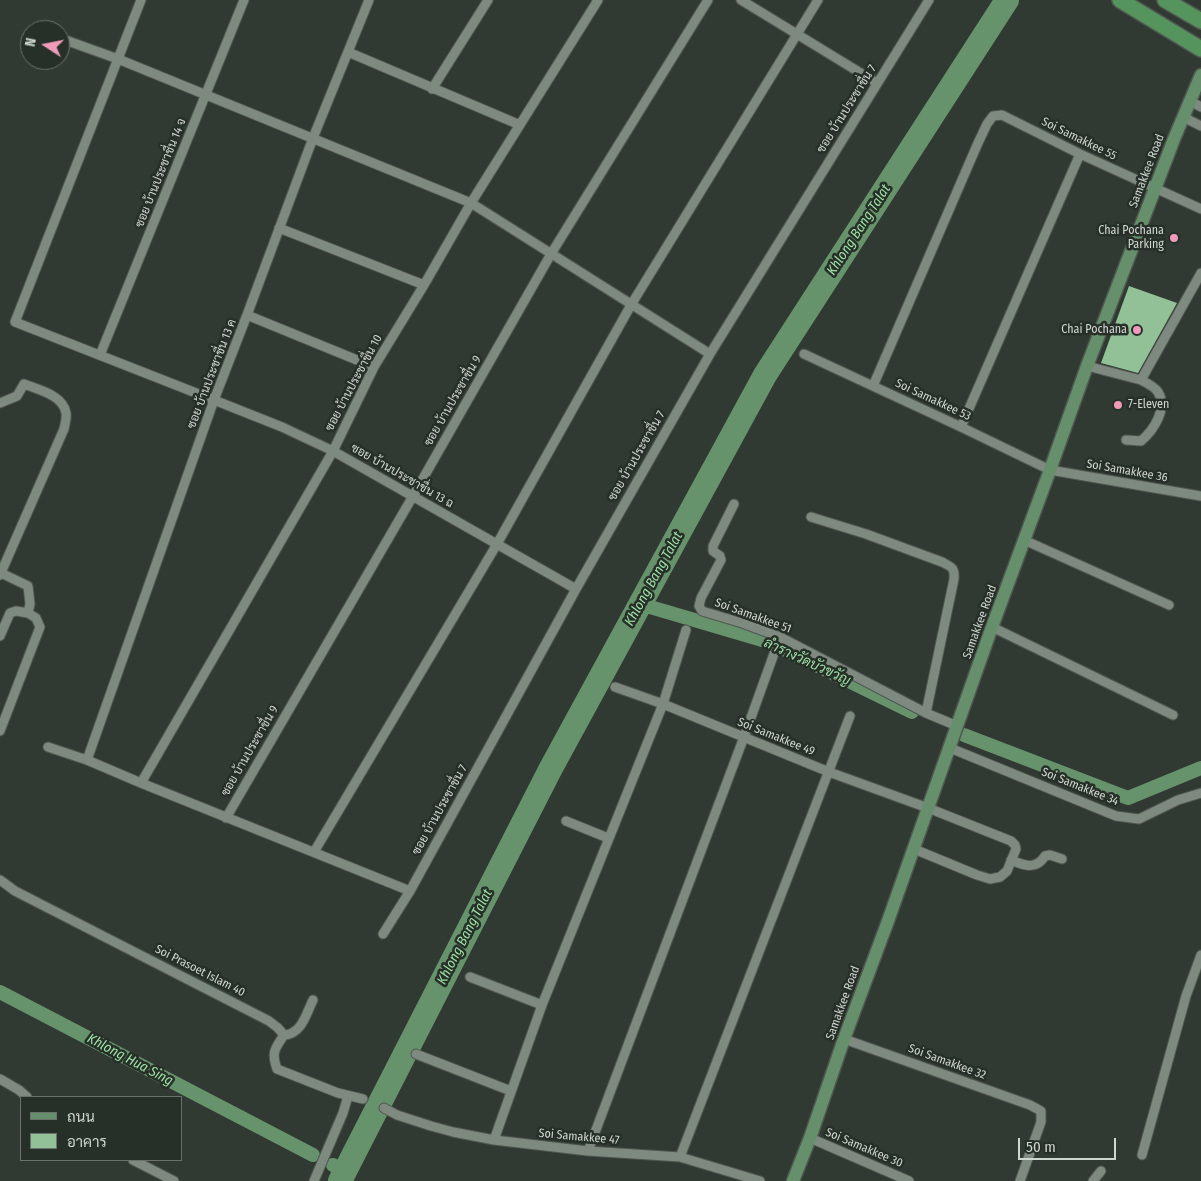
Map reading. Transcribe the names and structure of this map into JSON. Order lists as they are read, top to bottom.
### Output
{
  "streets": {
    "main road": ["Samakkee Road"],
    "street": [
      "ซอย บ้านประชาชื่น 7",
      "Soi Samakkee 55",
      "ซอย บ้านประชาชื่น 14 จ",
      "ซอย บ้านประชาชื่น 13 ค",
      "ซอย บ้านประชาชื่น 10",
      "Soi Samakkee 53",
      "ซอย บ้านประชาชื่น 9",
      "Soi Samakkee 36",
      "ซอย บ้านประชาชื่น 13 ฉ",
      "Soi Samakkee 51",
      "Soi Samakkee 49",
      "Soi Samakkee 34",
      "Soi Prasoet Islam 40",
      "Soi Samakkee 32",
      "Soi Samakkee 47",
      "Soi Samakkee 30"
    ]
  },
  "crossings": [
    ["ซอย บ้านประชาชื่น 7", "ซอย บ้านประชาชื่น 13 ฉ"],
    ["Soi Samakkee 55", "Samakkee Road"],
    ["Soi Samakkee 55", "Soi Samakkee 53"],
    ["Samakkee Road", "Soi Samakkee 53"],
    ["Samakkee Road", "Soi Samakkee 36"],
    ["Samakkee Road", "Soi Samakkee 51"],
    ["Samakkee Road", "Soi Samakkee 49"],
    ["Samakkee Road", "Soi Samakkee 34"],
    ["Samakkee Road", "Soi Samakkee 32"],
    ["Samakkee Road", "Soi Samakkee 30"],
    ["ซอย บ้านประชาชื่น 14 จ", "ซอย บ้านประชาชื่น 13 ฉ"],
    ["ซอย บ้านประชาชื่น 13 ค", "ซอย บ้านประชาชื่น 13 ฉ"],
    ["ซอย บ้านประชาชื่น 10", "ซอย บ้านประชาชื่น 13 ฉ"],
    ["Soi Samakkee 53", "Soi Samakkee 36"],
    ["ซอย บ้านประชาชื่น 9", "ซอย บ้านประชาชื่น 13 ฉ"]
  ],
  "water": ["Khlong Bang Talat", "ลำรางวัดบัวขวัญ", "Khlong Hua Sing"],
  "places": ["Chai Pochana Parking", "Chai Pochana", "7-Eleven"],
  "legend": ["ถนน", "อาคาร"],
  "scale_bar": "50 m",
  "north": "left"
}
